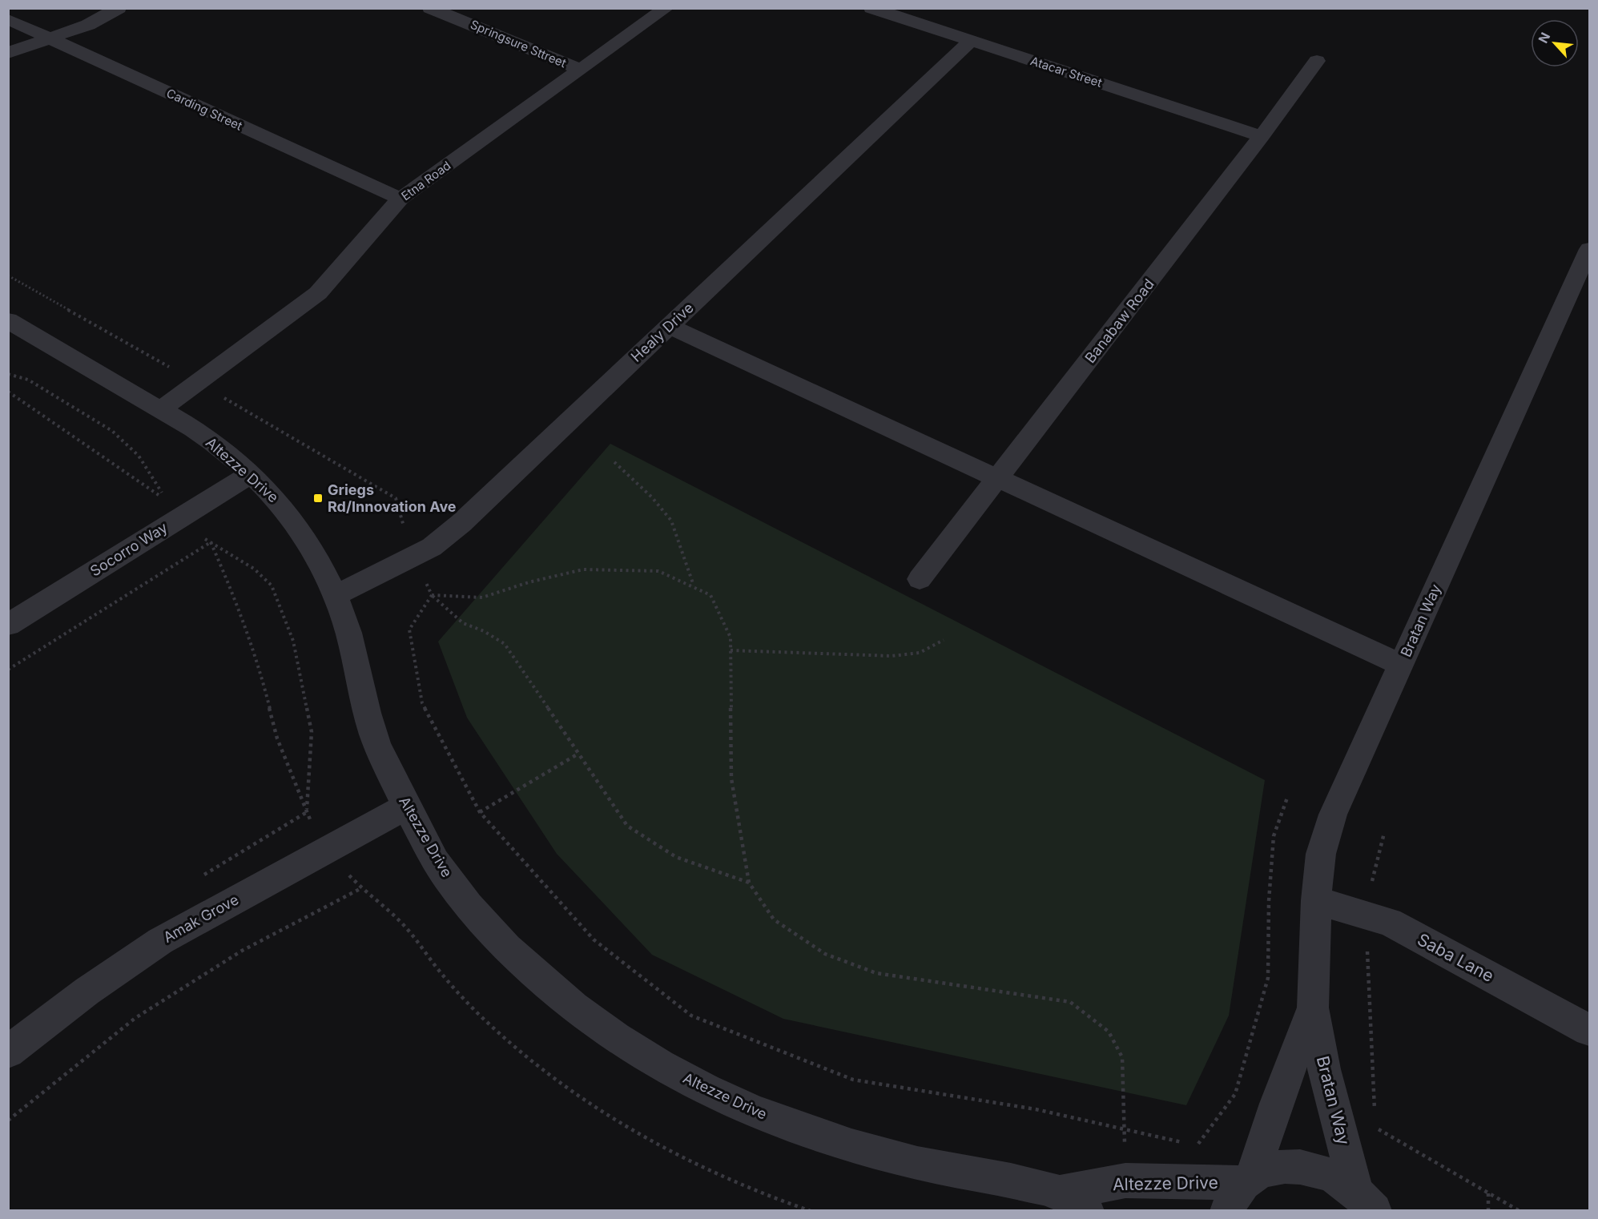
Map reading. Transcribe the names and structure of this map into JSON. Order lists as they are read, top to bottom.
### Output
{
  "streets": {
    "street": [
      "Springsure Sttreet",
      "Atacar Street",
      "Carding Street",
      "Etna Road",
      "Banabaw Road",
      "Healy Drive",
      "Altezze Drive",
      "Socorro Way",
      "Bratan Way",
      "Amak Grove",
      "Saba Lane"
    ]
  },
  "crossings": [
    ["Springsure Sttreet", "Etna Road"],
    ["Atacar Street", "Banabaw Road"],
    ["Atacar Street", "Healy Drive"],
    ["Carding Street", "Etna Road"],
    ["Etna Road", "Altezze Drive"],
    ["Healy Drive", "Altezze Drive"],
    ["Altezze Drive", "Socorro Way"],
    ["Altezze Drive", "Bratan Way"],
    ["Altezze Drive", "Amak Grove"],
    ["Bratan Way", "Saba Lane"]
  ],
  "places": {
    "transit": ["Griegs Rd/Innovation Ave"]
  },
  "north": "top left"
}
